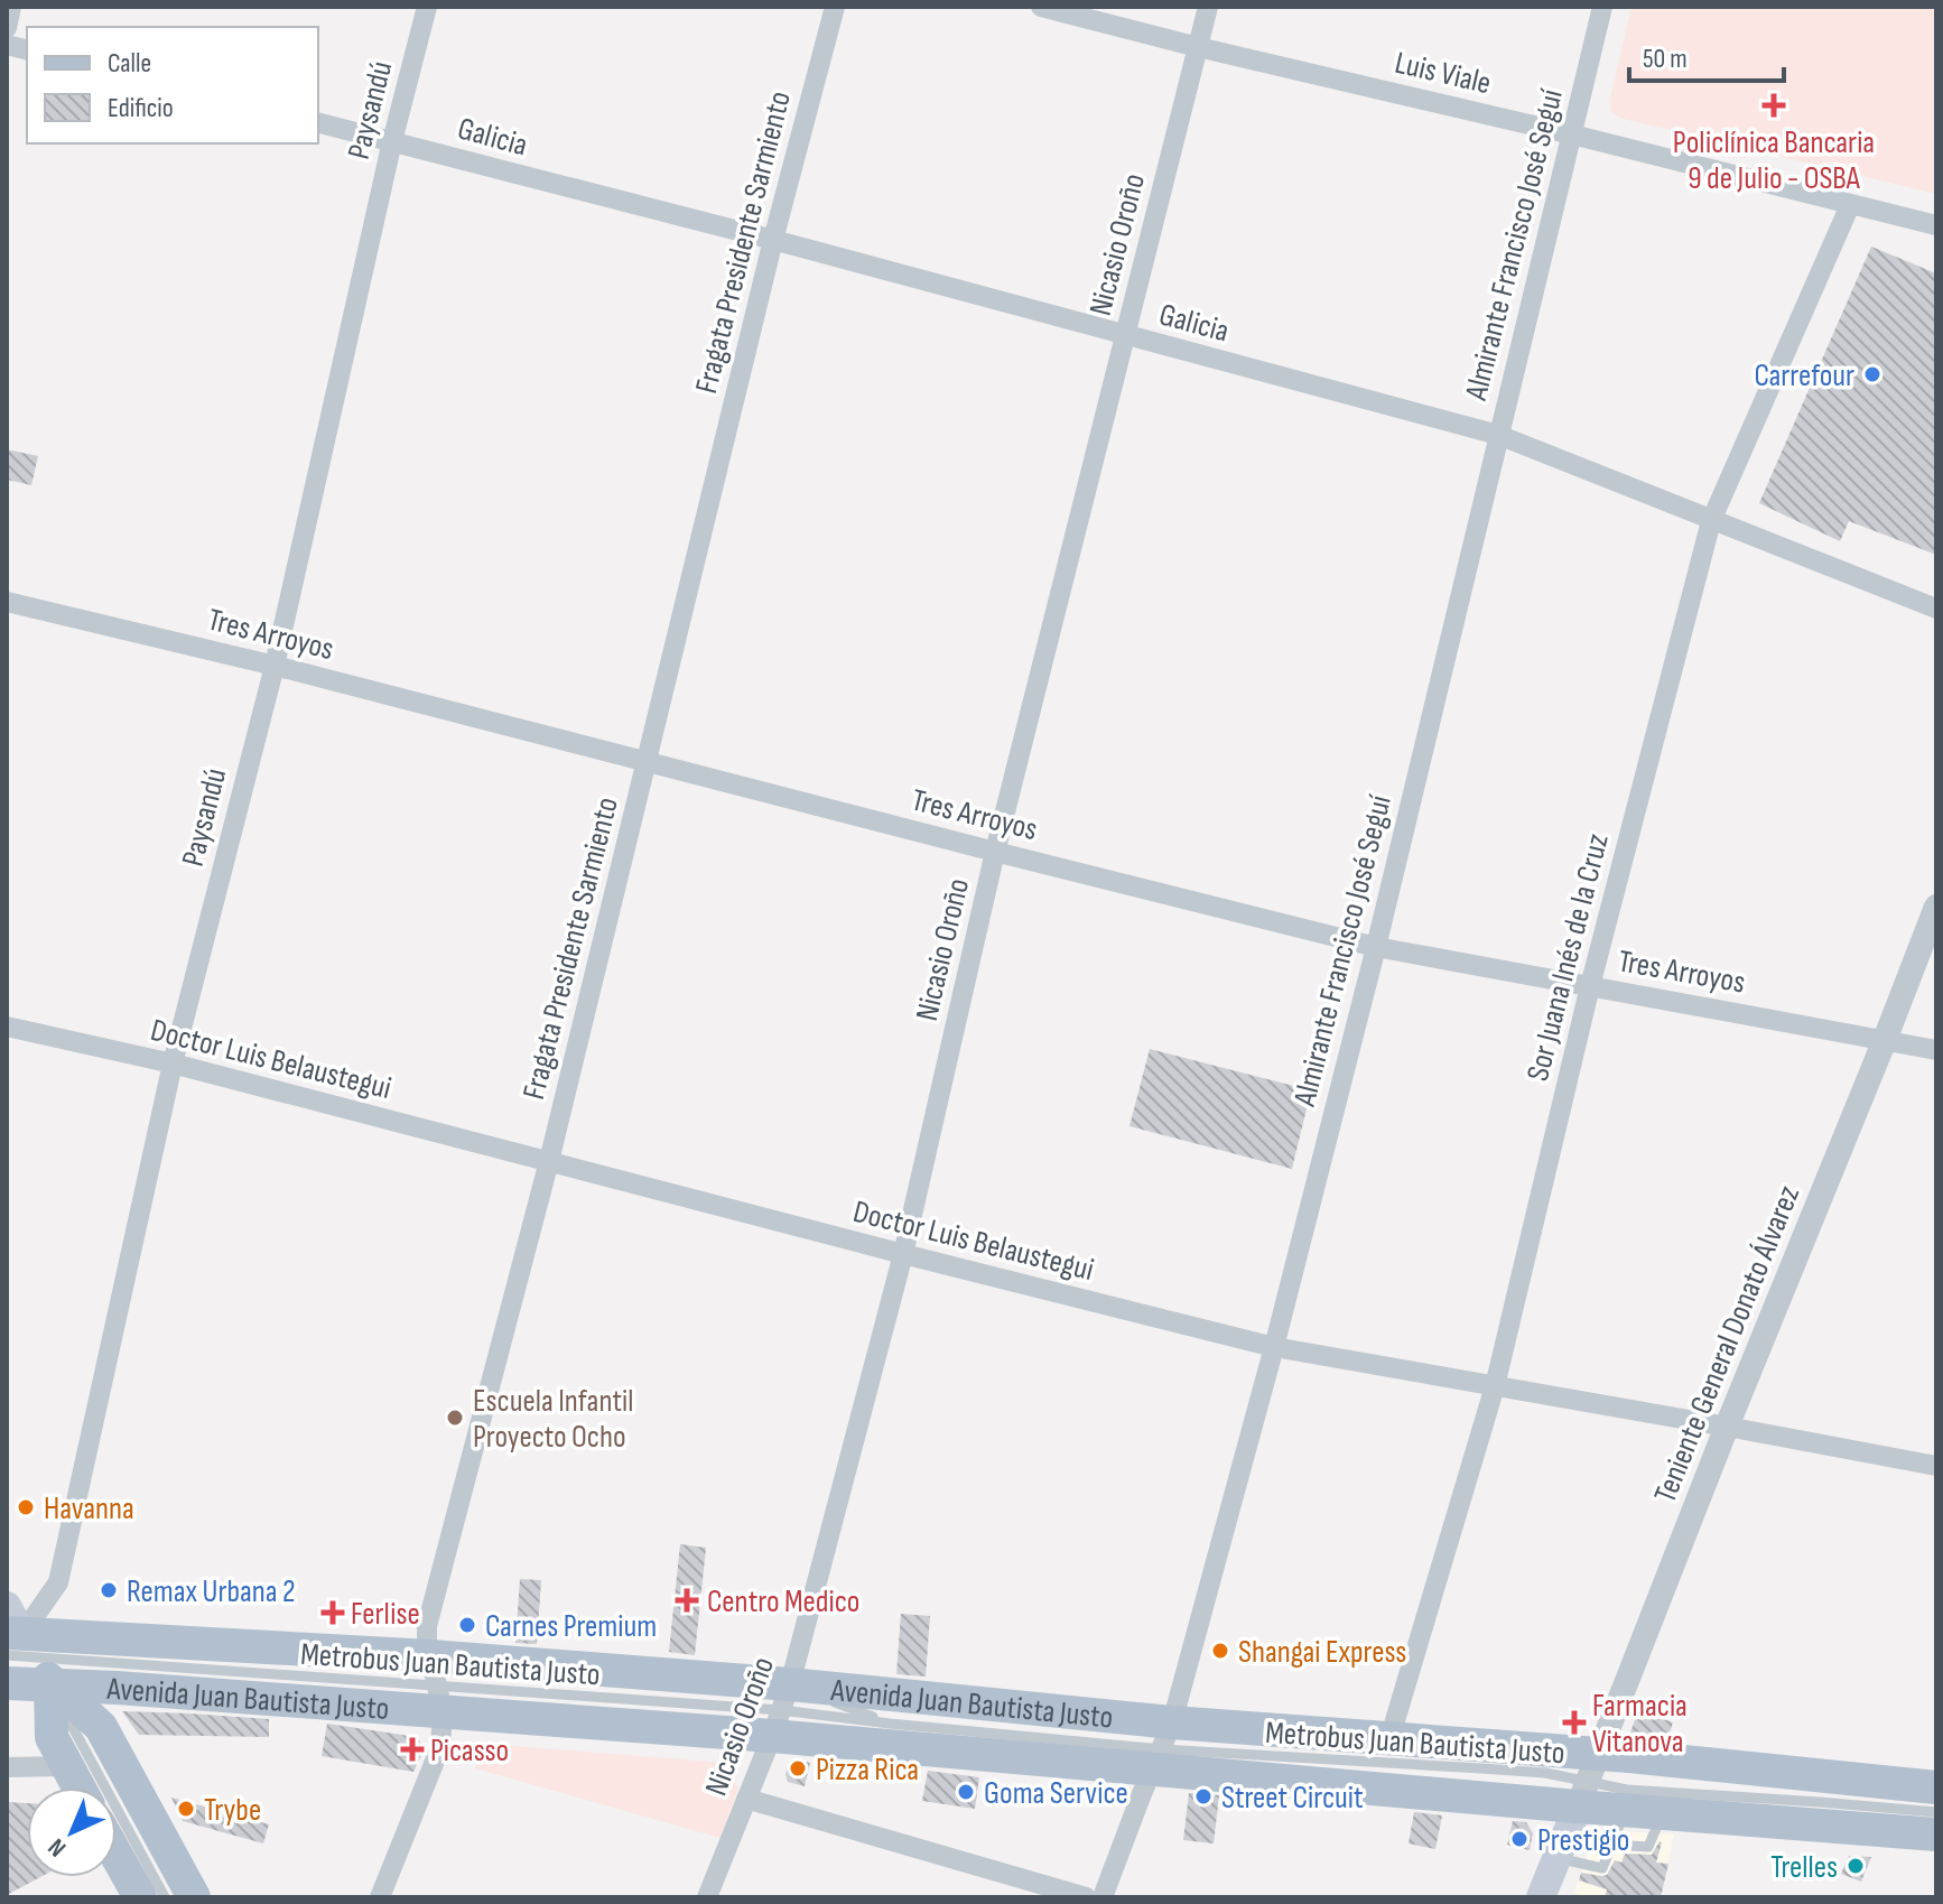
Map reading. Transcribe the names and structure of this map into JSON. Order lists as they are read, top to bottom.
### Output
{
  "streets": {
    "main road": ["Avenida Juan Bautista Justo"],
    "street": [
      "Luis Viale",
      "Paysandú",
      "Galicia",
      "Fragata Presidente Sarmiento",
      "Nicasio Oroño",
      "Almirante Francisco José Seguí",
      "Tres Arroyos",
      "Sor Juana Inés de la Cruz",
      "Doctor Luis Belaustegui",
      "Teniente General Donato Álvarez"
    ],
    "lane": ["Metrobus Juan Bautista Justo"]
  },
  "crossings": [
    ["Luis Viale", "Nicasio Oroño"],
    ["Luis Viale", "Almirante Francisco José Seguí"],
    ["Luis Viale", "Sor Juana Inés de la Cruz"],
    ["Paysandú", "Galicia"],
    ["Paysandú", "Tres Arroyos"],
    ["Paysandú", "Doctor Luis Belaustegui"],
    ["Paysandú", "Avenida Juan Bautista Justo"],
    ["Galicia", "Fragata Presidente Sarmiento"],
    ["Galicia", "Nicasio Oroño"],
    ["Galicia", "Almirante Francisco José Seguí"],
    ["Galicia", "Sor Juana Inés de la Cruz"],
    ["Fragata Presidente Sarmiento", "Tres Arroyos"],
    ["Fragata Presidente Sarmiento", "Doctor Luis Belaustegui"],
    ["Fragata Presidente Sarmiento", "Avenida Juan Bautista Justo"],
    ["Nicasio Oroño", "Tres Arroyos"],
    ["Nicasio Oroño", "Doctor Luis Belaustegui"],
    ["Nicasio Oroño", "Avenida Juan Bautista Justo"],
    ["Almirante Francisco José Seguí", "Tres Arroyos"],
    ["Almirante Francisco José Seguí", "Doctor Luis Belaustegui"],
    ["Almirante Francisco José Seguí", "Avenida Juan Bautista Justo"],
    ["Tres Arroyos", "Sor Juana Inés de la Cruz"],
    ["Tres Arroyos", "Teniente General Donato Álvarez"],
    ["Sor Juana Inés de la Cruz", "Doctor Luis Belaustegui"],
    ["Sor Juana Inés de la Cruz", "Avenida Juan Bautista Justo"],
    ["Doctor Luis Belaustegui", "Teniente General Donato Álvarez"],
    ["Teniente General Donato Álvarez", "Metrobus Juan Bautista Justo"],
    ["Teniente General Donato Álvarez", "Avenida Juan Bautista Justo"],
    ["Metrobus Juan Bautista Justo", "Avenida Juan Bautista Justo"]
  ],
  "places": {
    "health": [
      "Policlínica Bancaria 9 de Julio - OSBA",
      "Centro Medico",
      "Ferlise",
      "Farmacia Vitanova",
      "Picasso"
    ],
    "other": [
      "Carrefour",
      "Escuela Infantil Proyecto Ocho",
      "Havanna",
      "Remax Urbana 2",
      "Carnes Premium",
      "Shangai Express",
      "Pizza Rica",
      "Goma Service",
      "Street Circuit",
      "Trybe",
      "Prestigio",
      "Trelles"
    ]
  },
  "legend": ["Calle", "Edificio"],
  "scale_bar": "50 m",
  "north": "bottom left"
}
